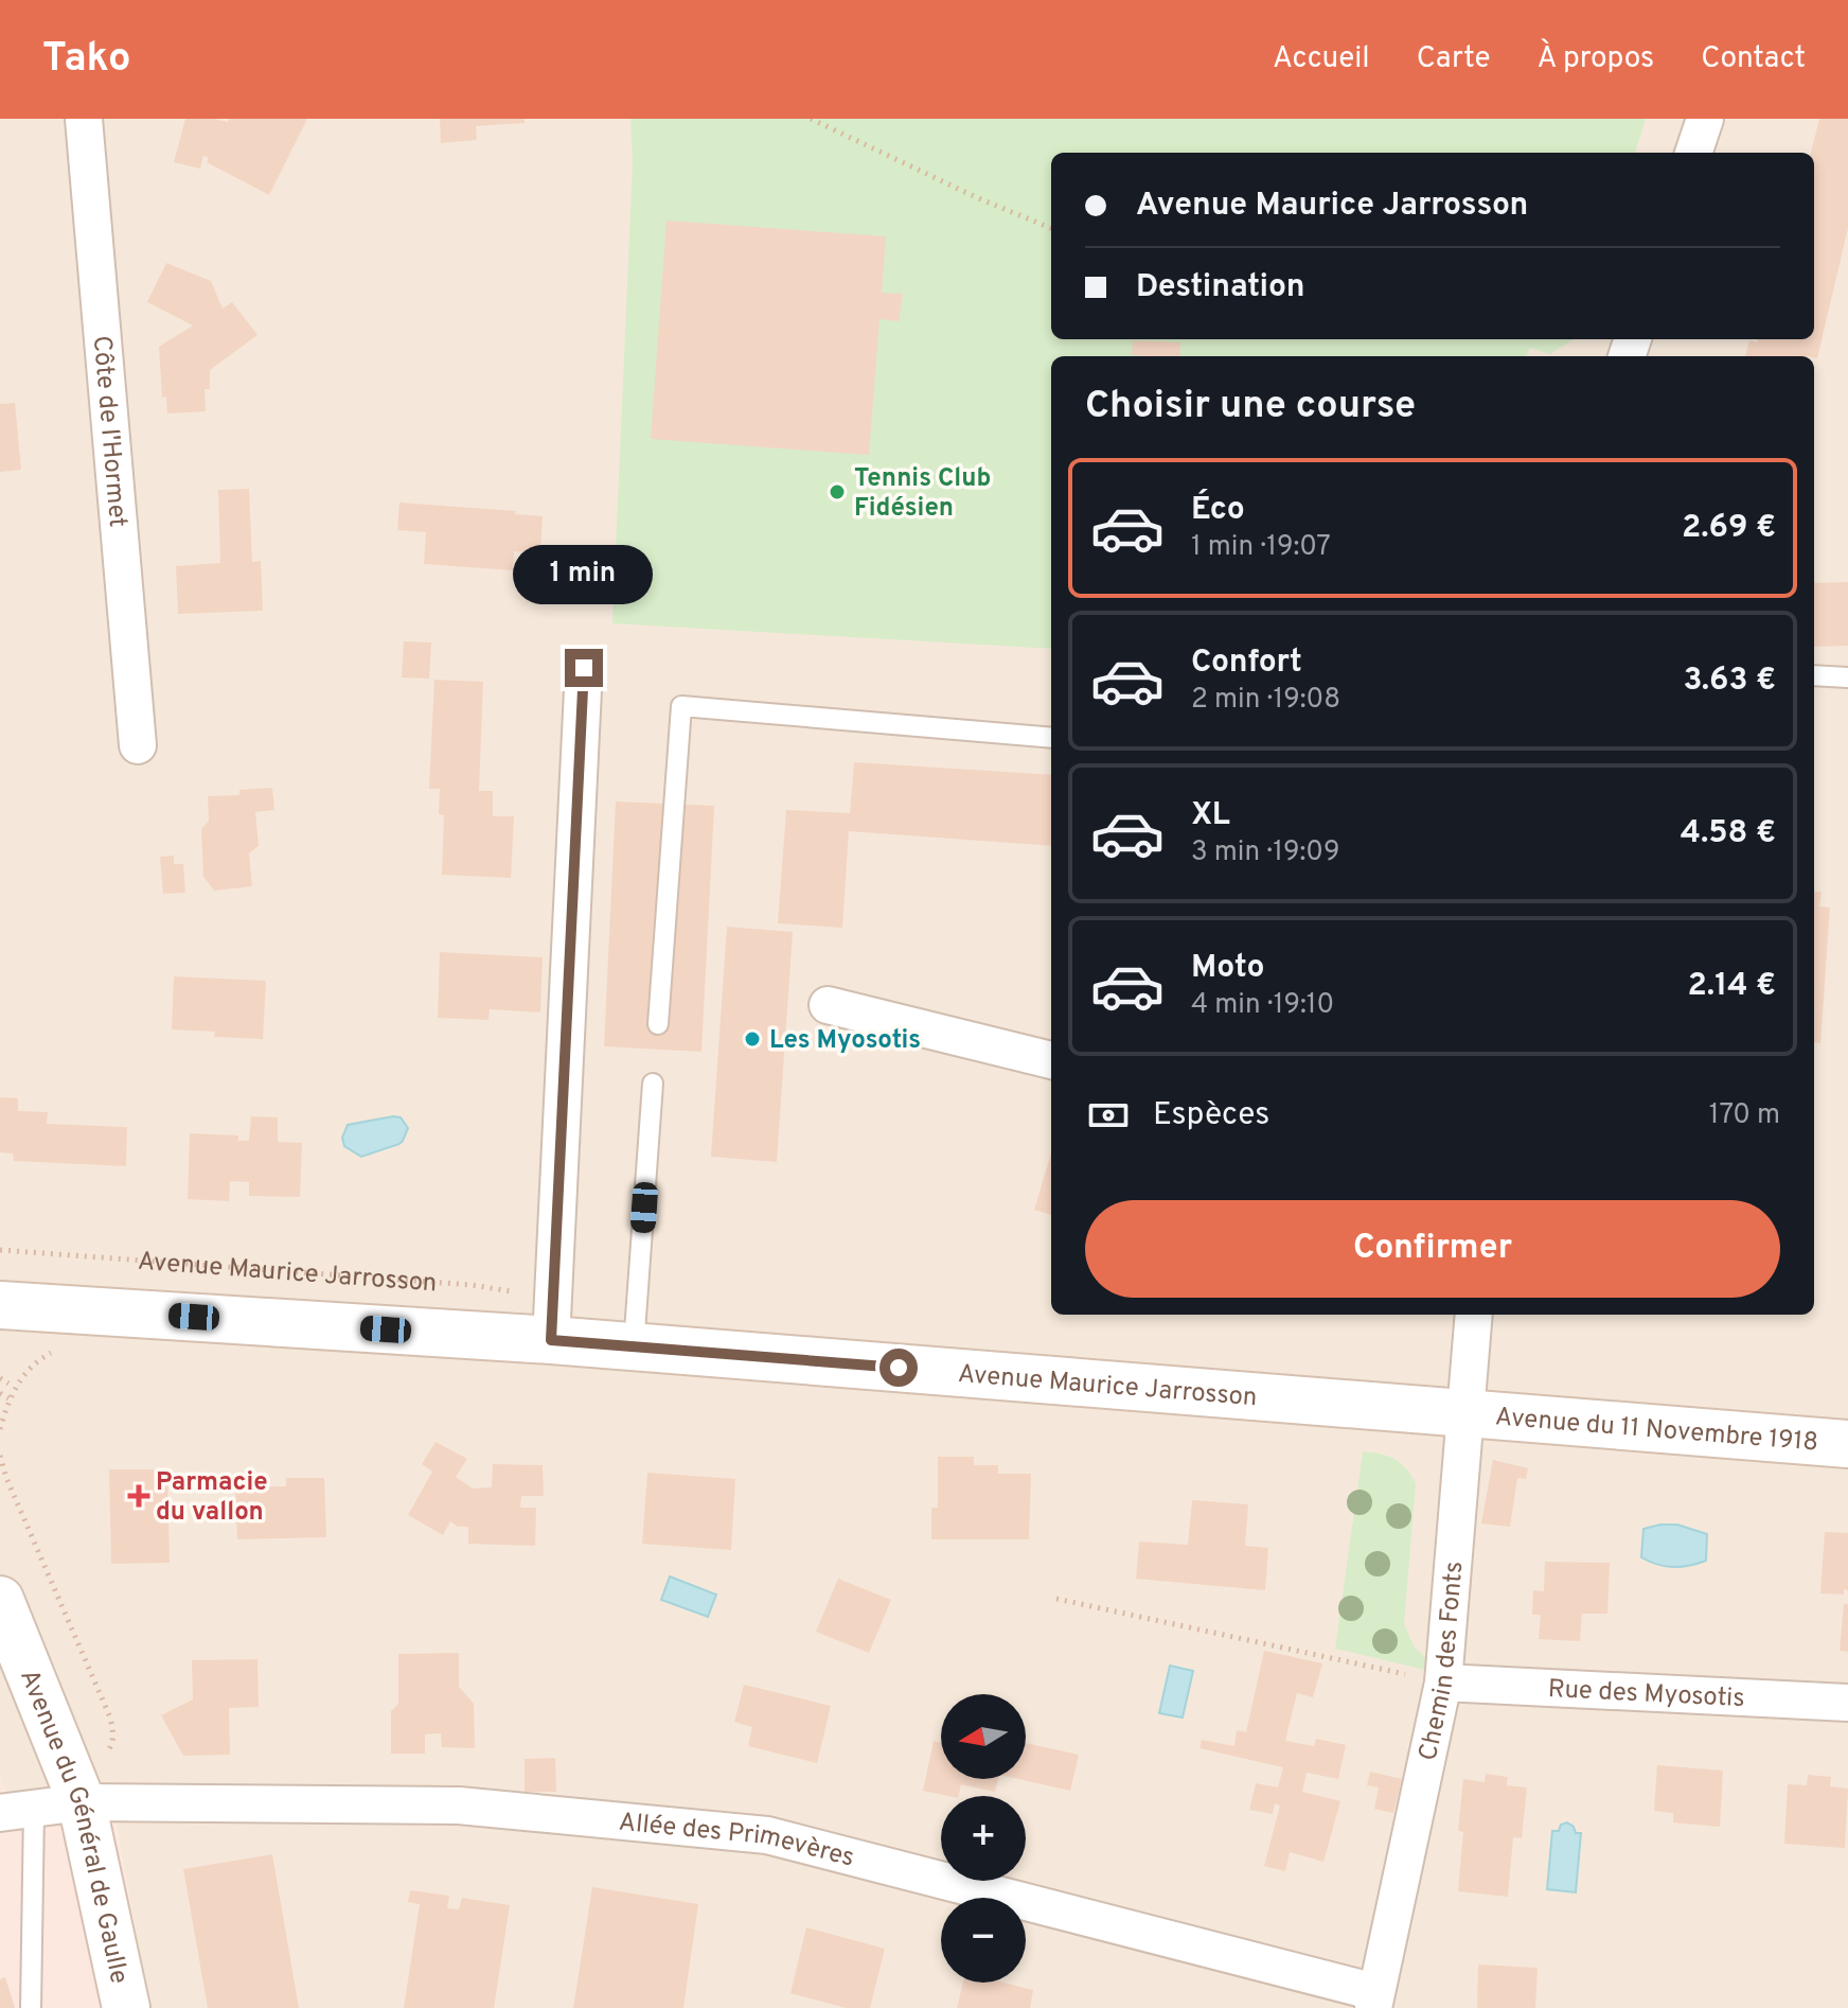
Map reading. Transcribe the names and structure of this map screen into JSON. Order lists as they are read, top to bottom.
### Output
{
  "streets": {
    "street": [
      "Côte de l'Hormet",
      "Avenue Maurice Jarrosson",
      "Avenue du 11 Novembre 1918",
      "Chemin des Fonts",
      "Rue des Myosotis",
      "Avenue du Général de Gaulle",
      "Allée des Primevères"
    ]
  },
  "crossings": [
    ["Avenue Maurice Jarrosson", "Avenue du 11 Novembre 1918"],
    ["Avenue Maurice Jarrosson", "Chemin des Fonts"],
    ["Avenue du 11 Novembre 1918", "Chemin des Fonts"],
    ["Chemin des Fonts", "Rue des Myosotis"],
    ["Chemin des Fonts", "Allée des Primevères"],
    ["Avenue du Général de Gaulle", "Allée des Primevères"]
  ],
  "places": {
    "other": ["Tennis Club Fidésien", "Les Myosotis"],
    "health": ["Parmacie du vallon"]
  },
  "north": "left",
  "page": {
    "header": "Tako",
    "nav": [
      "Accueil",
      "Carte",
      "À propos",
      "Contact"
    ],
    "banner": ["Avenue Maurice Jarrosson", "Destination"],
    "heading": "Choisir une course",
    "list": [
      {
        "name": "Éco",
        "note": "1 min · 19:07",
        "value": "2.69 €"
      },
      {
        "name": "Confort",
        "note": "2 min · 19:08",
        "value": "3.63 €"
      },
      {
        "name": "XL",
        "note": "3 min · 19:09",
        "value": "4.58 €"
      },
      {
        "name": "Moto",
        "note": "4 min · 19:10",
        "value": "2.14 €"
      }
    ],
    "bubble": "1 min",
    "pay": ["Espèces", "170 m"],
    "buttons": "Confirmer",
    "map_buttons": ["+", "−"]
  }
}
